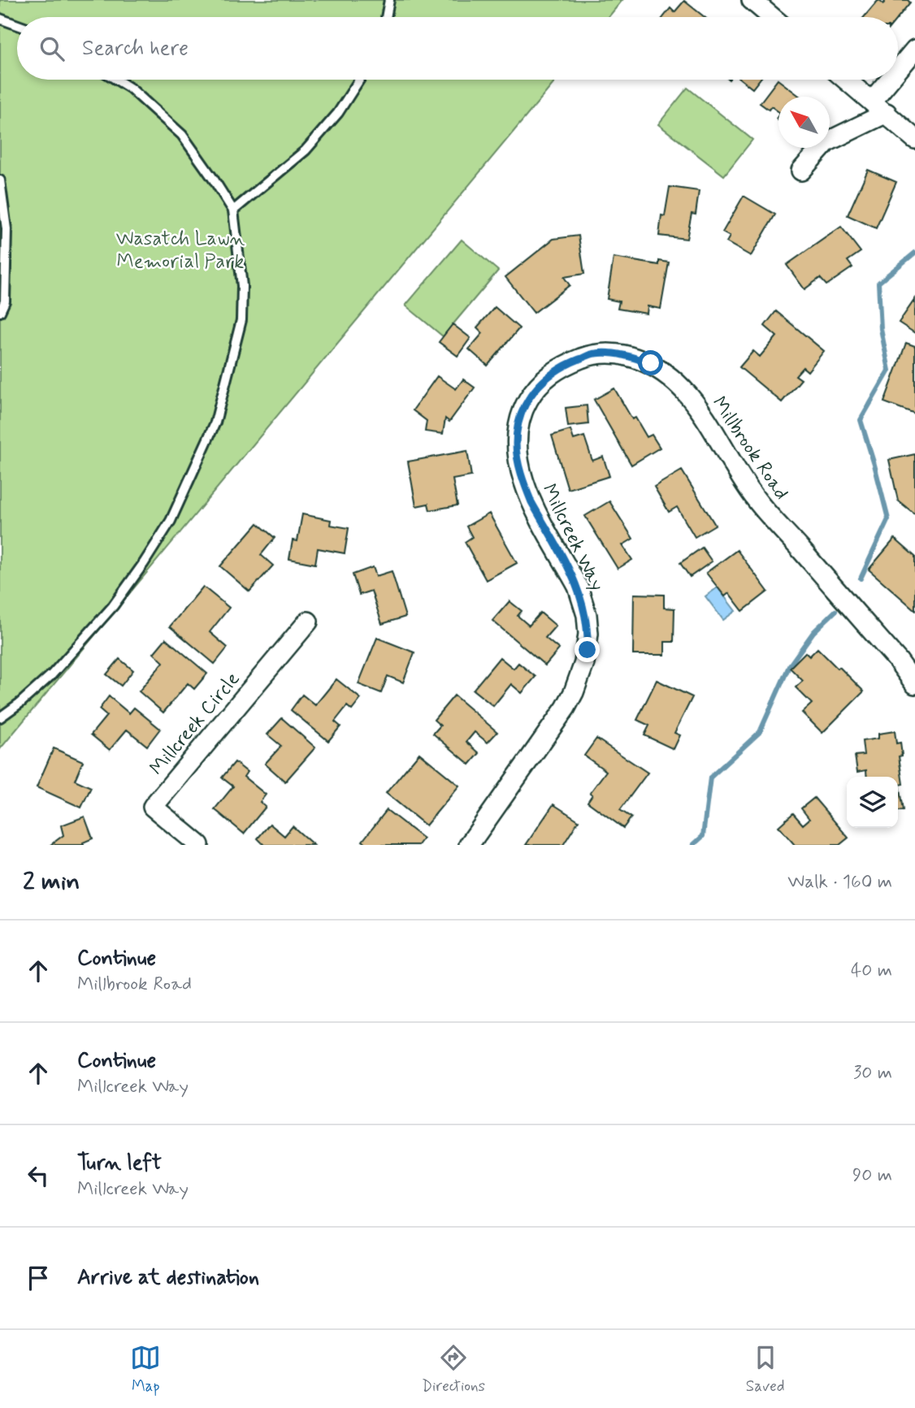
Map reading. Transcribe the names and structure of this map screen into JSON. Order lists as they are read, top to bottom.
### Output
{
  "streets": {
    "street": ["Millbrook Road", "Millcreek Way", "Millcreek Circle"]
  },
  "crossings": [
    ["Millbrook Road", "Millcreek Way"]
  ],
  "parks": ["Wasatch Lawn Memorial Park"],
  "north": "top left",
  "page": {
    "search": "Search here",
    "heading": ["2 min", "Walk · 160 m"],
    "list": [
      ["Continue", "Millbrook Road", "40 m"],
      ["Continue", "Millcreek Way", "30 m"],
      ["Turn left", "Millcreek Way", "90 m"],
      "Arrive at destination"
    ],
    "nav": ["Map", "Directions", "Saved"]
  }
}
